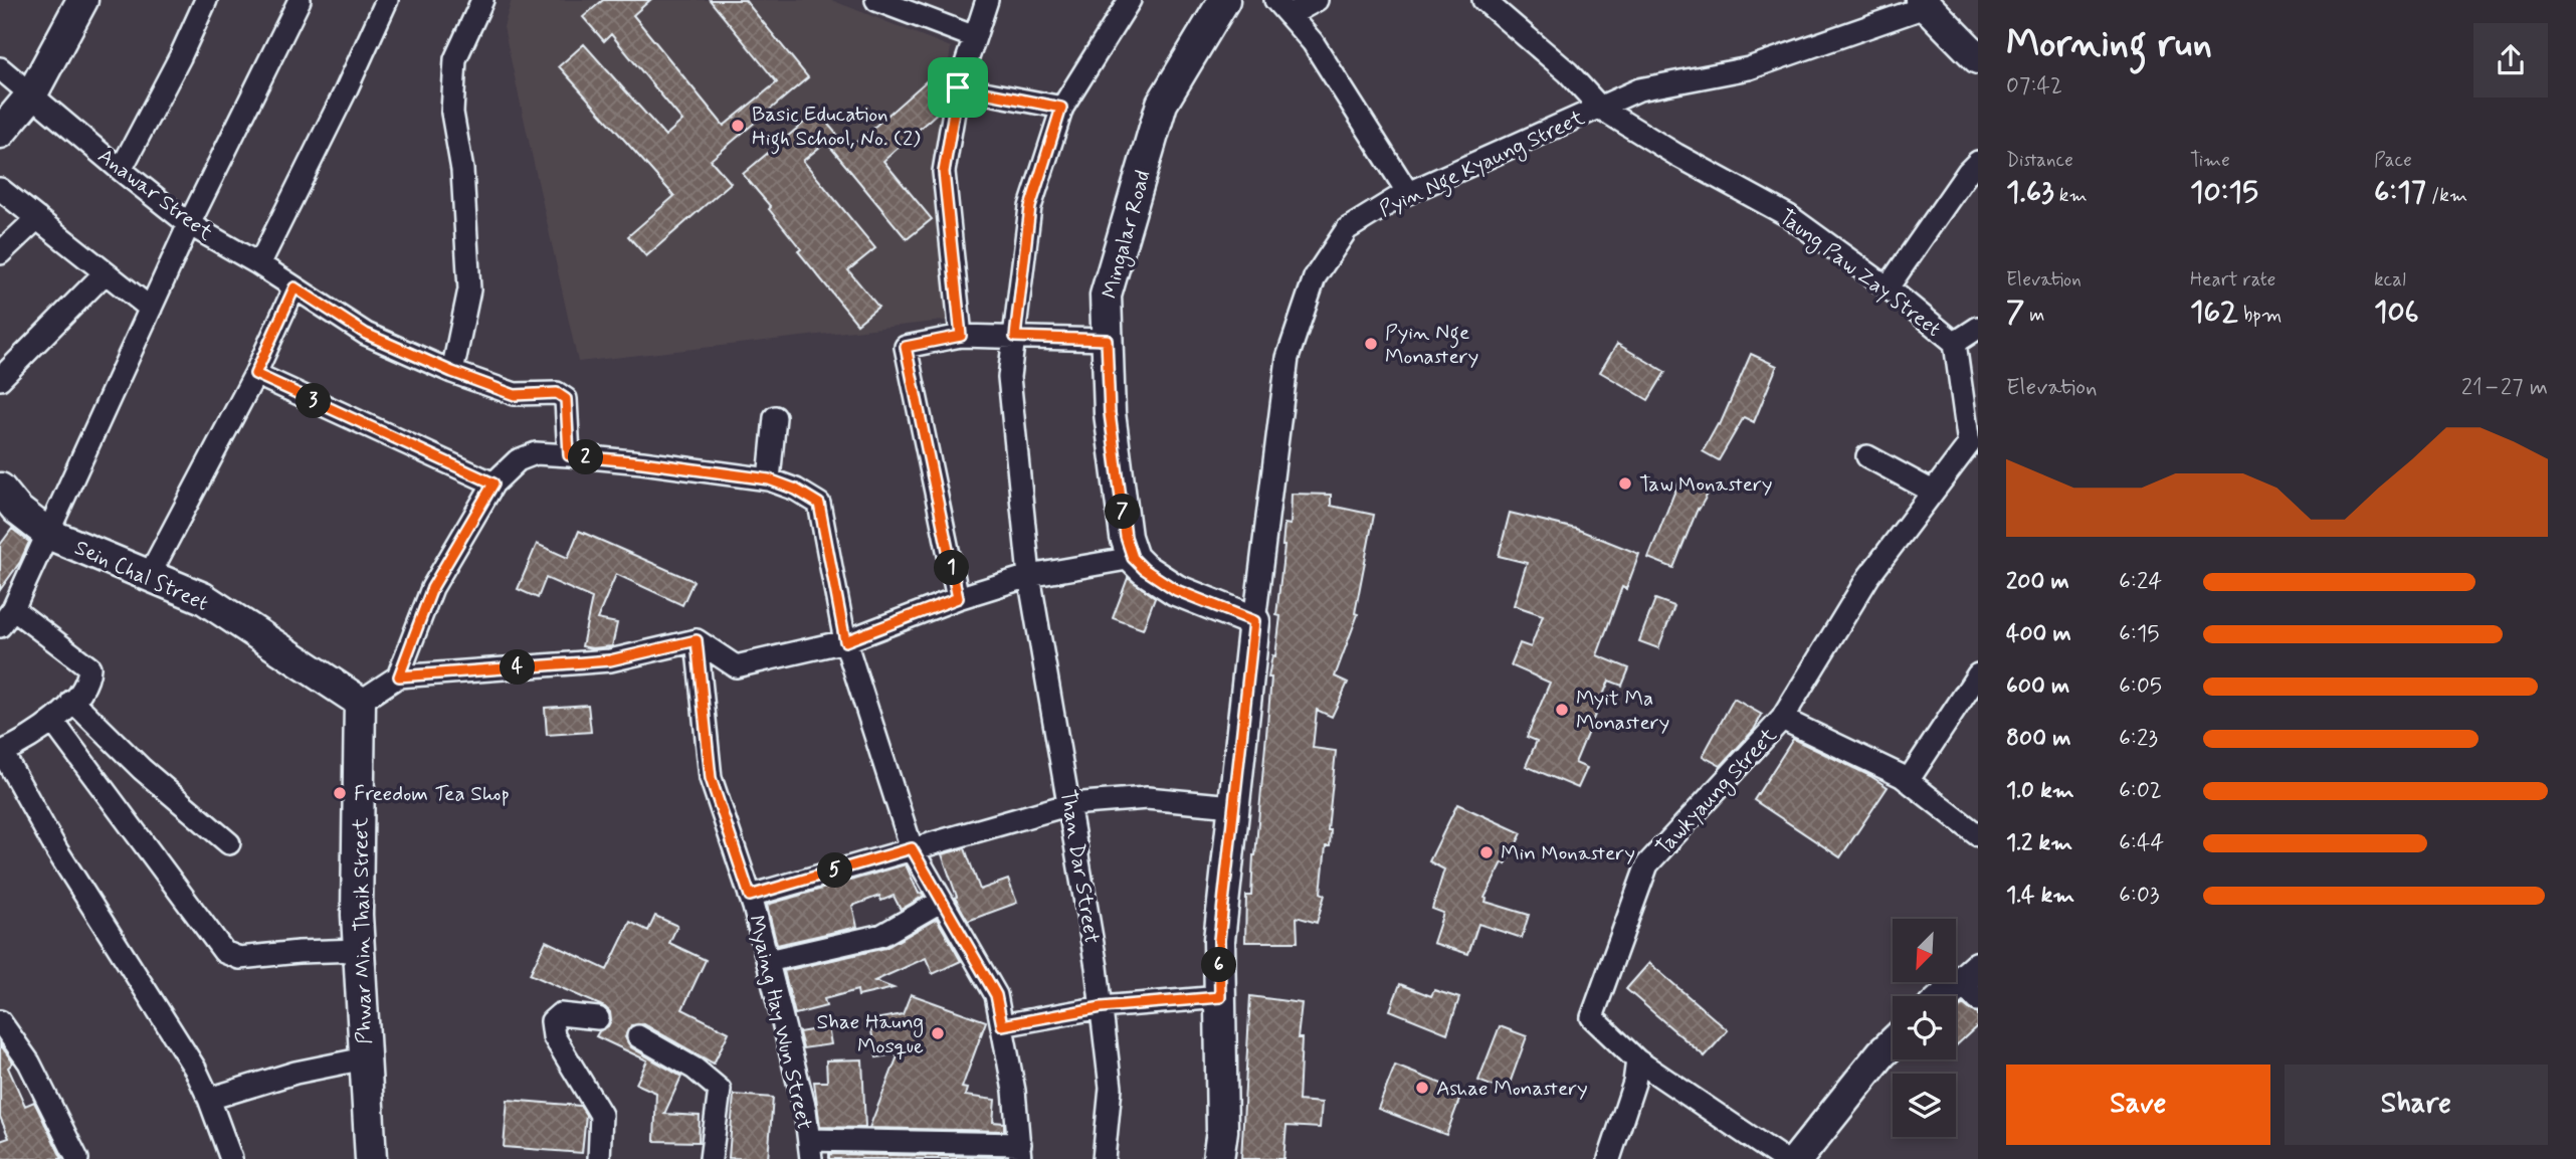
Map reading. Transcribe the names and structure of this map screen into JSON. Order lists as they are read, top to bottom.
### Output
{
  "streets": {
    "main road": ["Mingalar Road", "Sein Chal Street", "Phwar Min Thaik Street"],
    "street": [
      "Pyin Nge Kyaung Street",
      "Anawar Street",
      "Taung Paw Zay Street",
      "Tawkyaung Street",
      "Than Dar Street",
      "Myaing Hay Wun Street"
    ]
  },
  "crossings": [
    ["Pyin Nge Kyaung Street", "Taung Paw Zay Street"],
    ["Taung Paw Zay Street", "Tawkyaung Street"],
    ["Sein Chal Street", "Phwar Min Thaik Street"]
  ],
  "places": [
    "Basic Education High School, No. (2)",
    "Pyin Nge Monastery",
    "Taw Monastery",
    "Myit Ma Monastery",
    "Freedom Tea Shop",
    "Min Monastery",
    "Shae Haung Mosque",
    "Ashae Monastery"
  ],
  "north": "bottom left",
  "page": {
    "heading": ["Morning run", "07:42"],
    "stats": [
      ["Distance", "1.63 km"],
      ["Time", "10:15"],
      ["Pace", "6:17 /km"],
      ["Elevation", "7 m"],
      ["Heart rate", "162 bpm"],
      ["kcal", "106"]
    ],
    "chart": ["Elevation", "21–27 m"],
    "pins": [
      "3",
      "2",
      "7",
      "1",
      "4",
      "5",
      "6"
    ],
    "list": [
      {
        "name": "200 m",
        "note": "6:24"
      },
      {
        "name": "400 m",
        "note": "6:15"
      },
      {
        "name": "600 m",
        "note": "6:05"
      },
      {
        "name": "800 m",
        "note": "6:23"
      },
      {
        "name": "1.0 km",
        "note": "6:02"
      },
      {
        "name": "1.2 km",
        "note": "6:44"
      },
      {
        "name": "1.4 km",
        "note": "6:03"
      }
    ],
    "buttons": ["Save", "Share"]
  }
}
